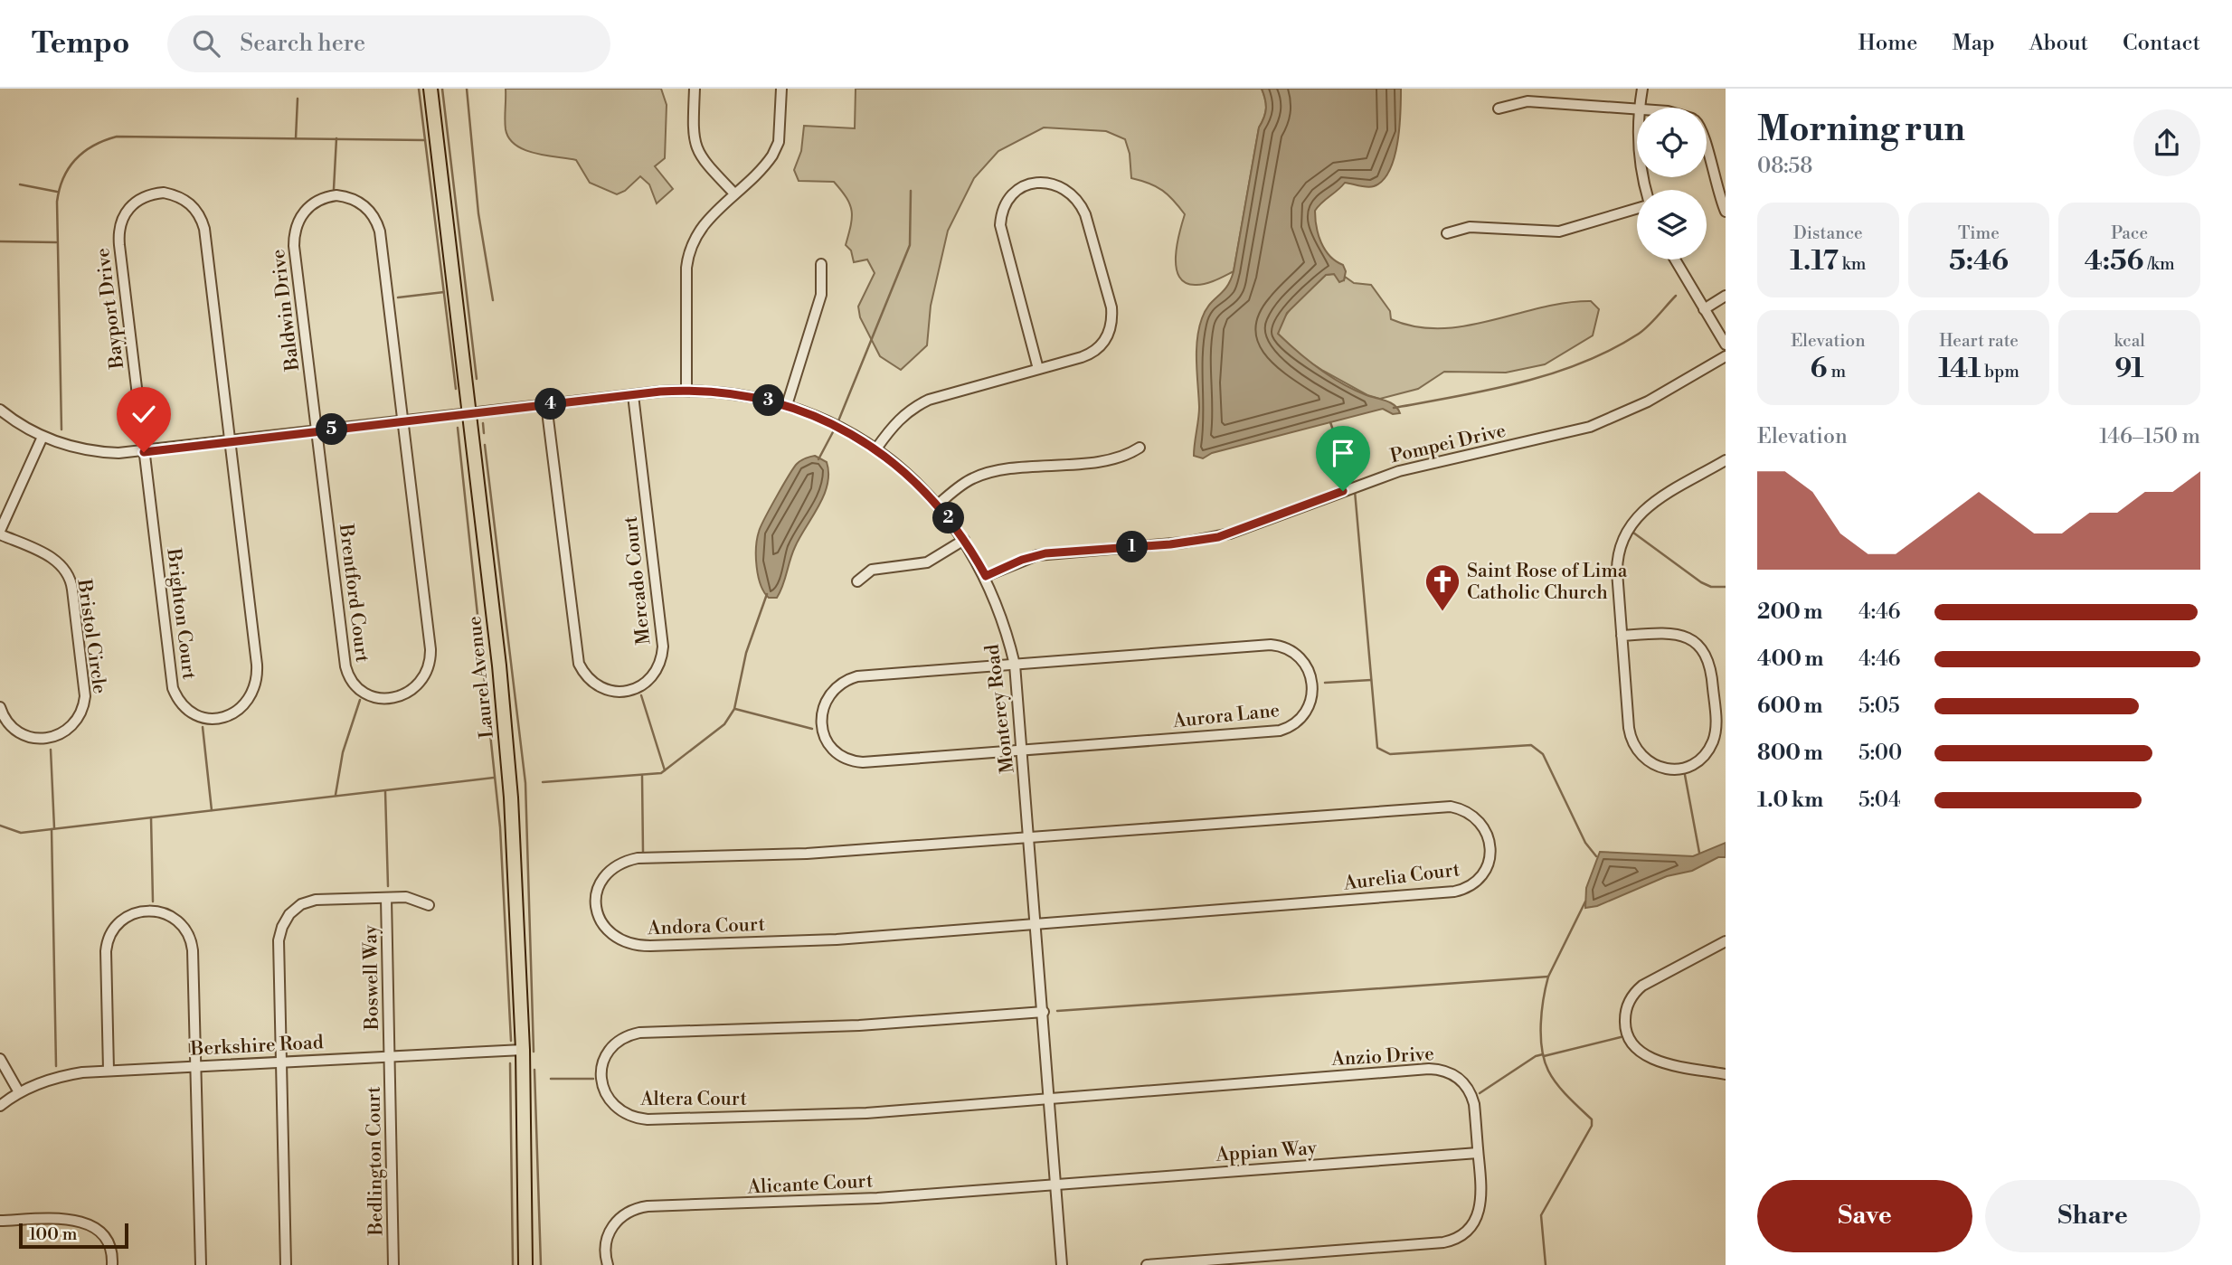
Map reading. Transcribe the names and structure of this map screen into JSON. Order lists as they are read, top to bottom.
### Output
{
  "streets": {
    "main road": ["Laurel Avenue"],
    "street": [
      "Bayport Drive",
      "Baldwin Drive",
      "Pompei Drive",
      "Mercado Court",
      "Brentford Court",
      "Brighton Court",
      "Bristol Circle",
      "Monterey Road",
      "Aurora Lane",
      "Aurelia Court",
      "Andora Court",
      "Boswell Way",
      "Berkshire Road",
      "Anzio Drive",
      "Altera Court",
      "Appian Way",
      "Bedlington Court",
      "Alicante Court"
    ]
  },
  "crossings": [
    ["Bayport Drive", "Brighton Court"],
    ["Bayport Drive", "Monterey Road"],
    ["Baldwin Drive", "Brentford Court"],
    ["Baldwin Drive", "Monterey Road"],
    ["Pompei Drive", "Monterey Road"],
    ["Mercado Court", "Monterey Road"],
    ["Brentford Court", "Monterey Road"],
    ["Brighton Court", "Monterey Road"],
    ["Bristol Circle", "Monterey Road"],
    ["Laurel Avenue", "Monterey Road"],
    ["Laurel Avenue", "Berkshire Road"],
    ["Monterey Road", "Aurora Lane"],
    ["Monterey Road", "Aurelia Court"],
    ["Monterey Road", "Andora Court"],
    ["Monterey Road", "Anzio Drive"],
    ["Monterey Road", "Altera Court"],
    ["Monterey Road", "Appian Way"],
    ["Monterey Road", "Alicante Court"],
    ["Aurelia Court", "Andora Court"],
    ["Boswell Way", "Berkshire Road"],
    ["Boswell Way", "Bedlington Court"],
    ["Berkshire Road", "Bedlington Court"],
    ["Anzio Drive", "Altera Court"],
    ["Anzio Drive", "Appian Way"],
    ["Appian Way", "Alicante Court"]
  ],
  "places": {
    "church": ["Saint Rose of Lima Catholic Church"]
  },
  "scale_bar": "100 m",
  "page": {
    "header": "Tempo",
    "search": "Search here",
    "nav": [
      "Home",
      "Map",
      "About",
      "Contact"
    ],
    "heading": ["Morning run", "08:58"],
    "stats": [
      ["Distance", "1.17 km"],
      ["Time", "5:46"],
      ["Pace", "4:56 /km"],
      ["Elevation", "6 m"],
      ["Heart rate", "141 bpm"],
      ["kcal", "91"]
    ],
    "pins": [
      "3",
      "4",
      "5",
      "2",
      "1"
    ],
    "chart": ["Elevation", "146–150 m"],
    "list": [
      {
        "name": "200 m",
        "note": "4:46"
      },
      {
        "name": "400 m",
        "note": "4:46"
      },
      {
        "name": "600 m",
        "note": "5:05"
      },
      {
        "name": "800 m",
        "note": "5:00"
      },
      {
        "name": "1.0 km",
        "note": "5:04"
      }
    ],
    "buttons": ["Save", "Share"],
    "scale": "100 m"
  }
}
